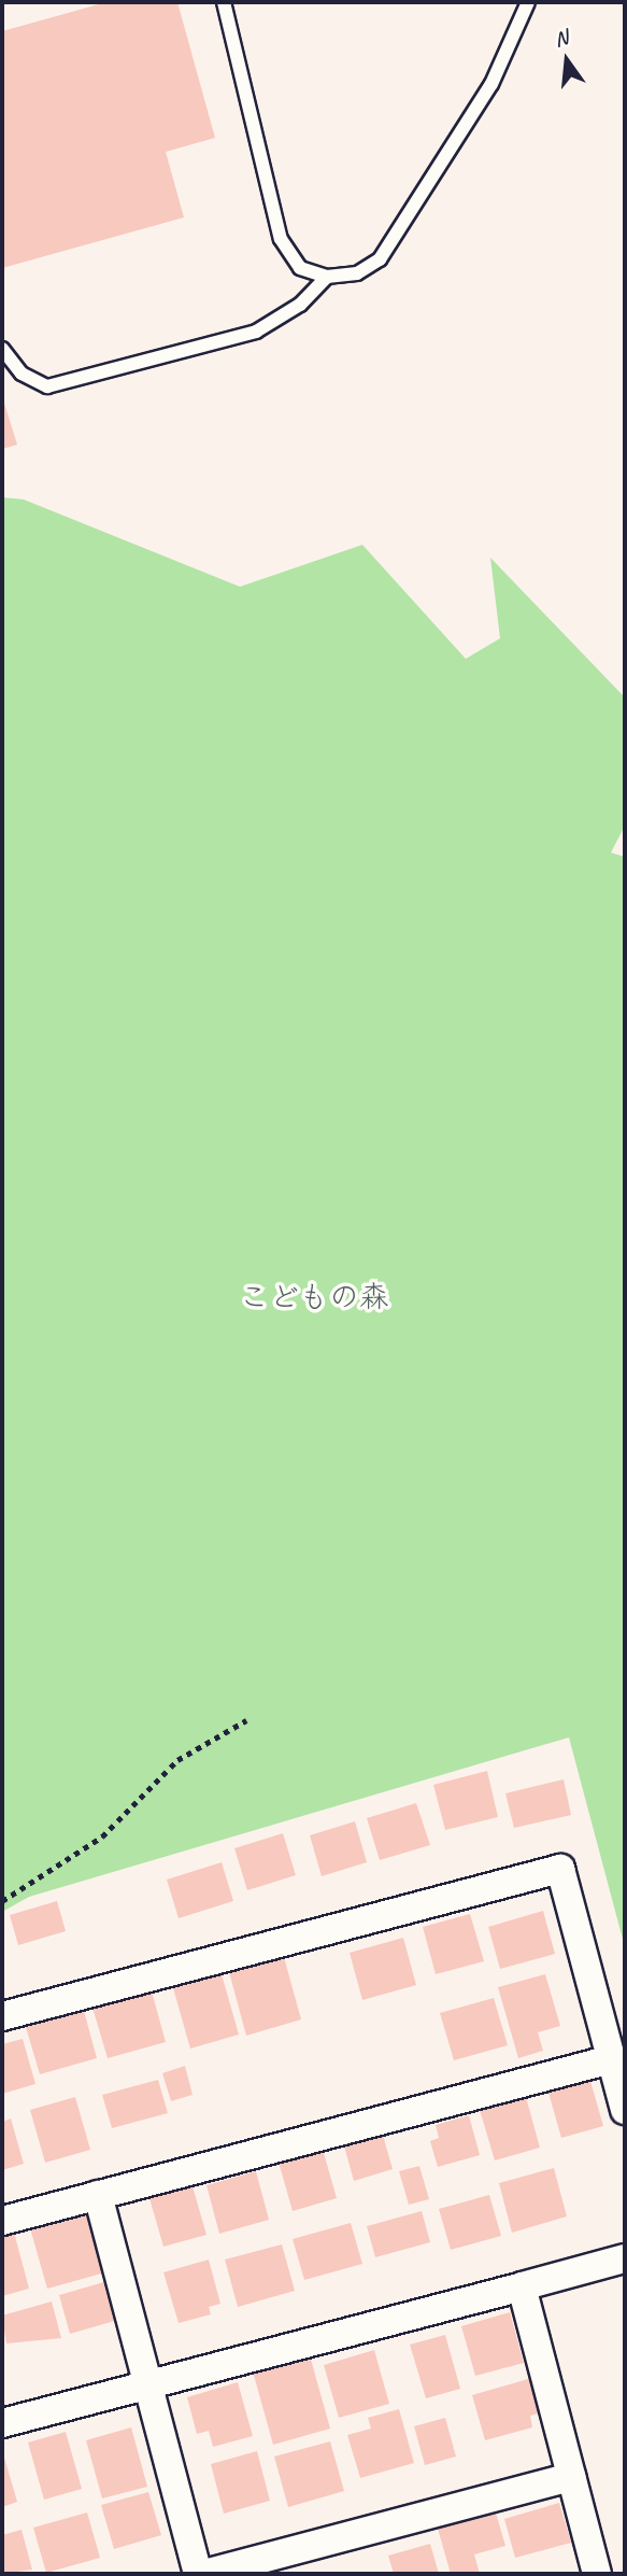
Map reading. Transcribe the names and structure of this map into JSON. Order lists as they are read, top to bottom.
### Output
{
  "parks": ["こどもの森"],
  "north": "top"
}
